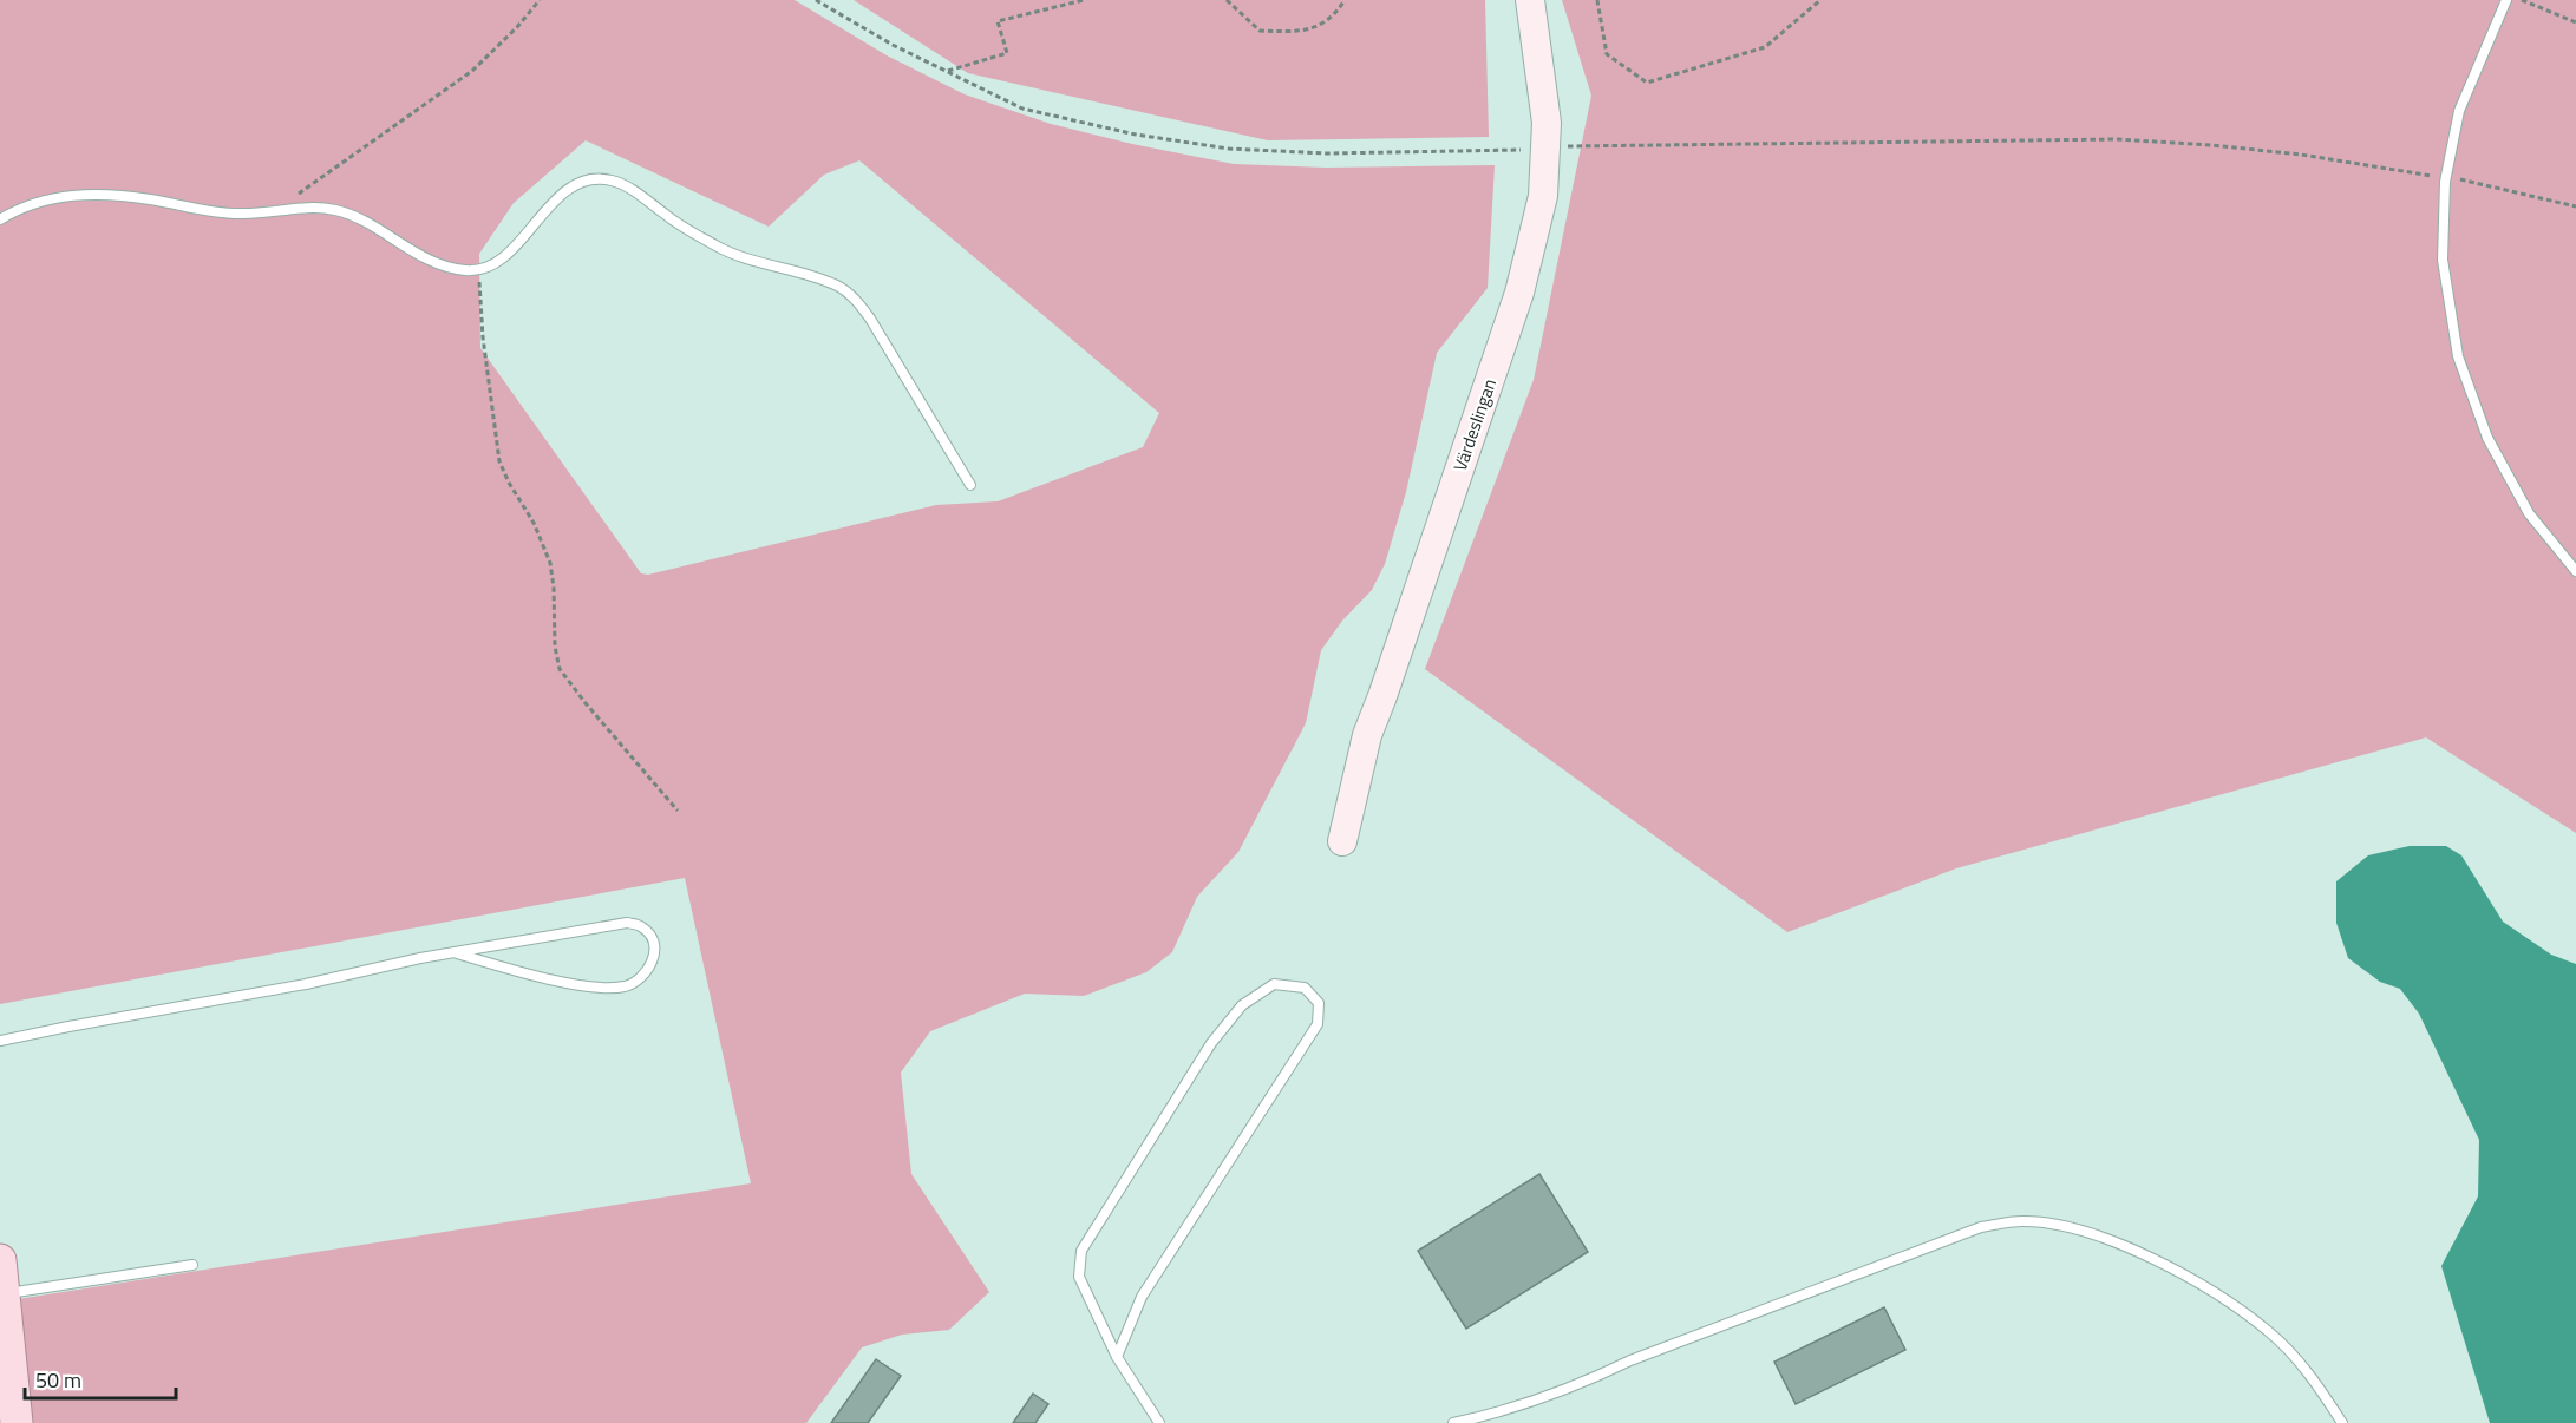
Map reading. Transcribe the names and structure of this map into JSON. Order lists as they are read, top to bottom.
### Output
{
  "streets": {
    "street": ["Värdeslingan"]
  },
  "scale_bar": "50 m"
}
